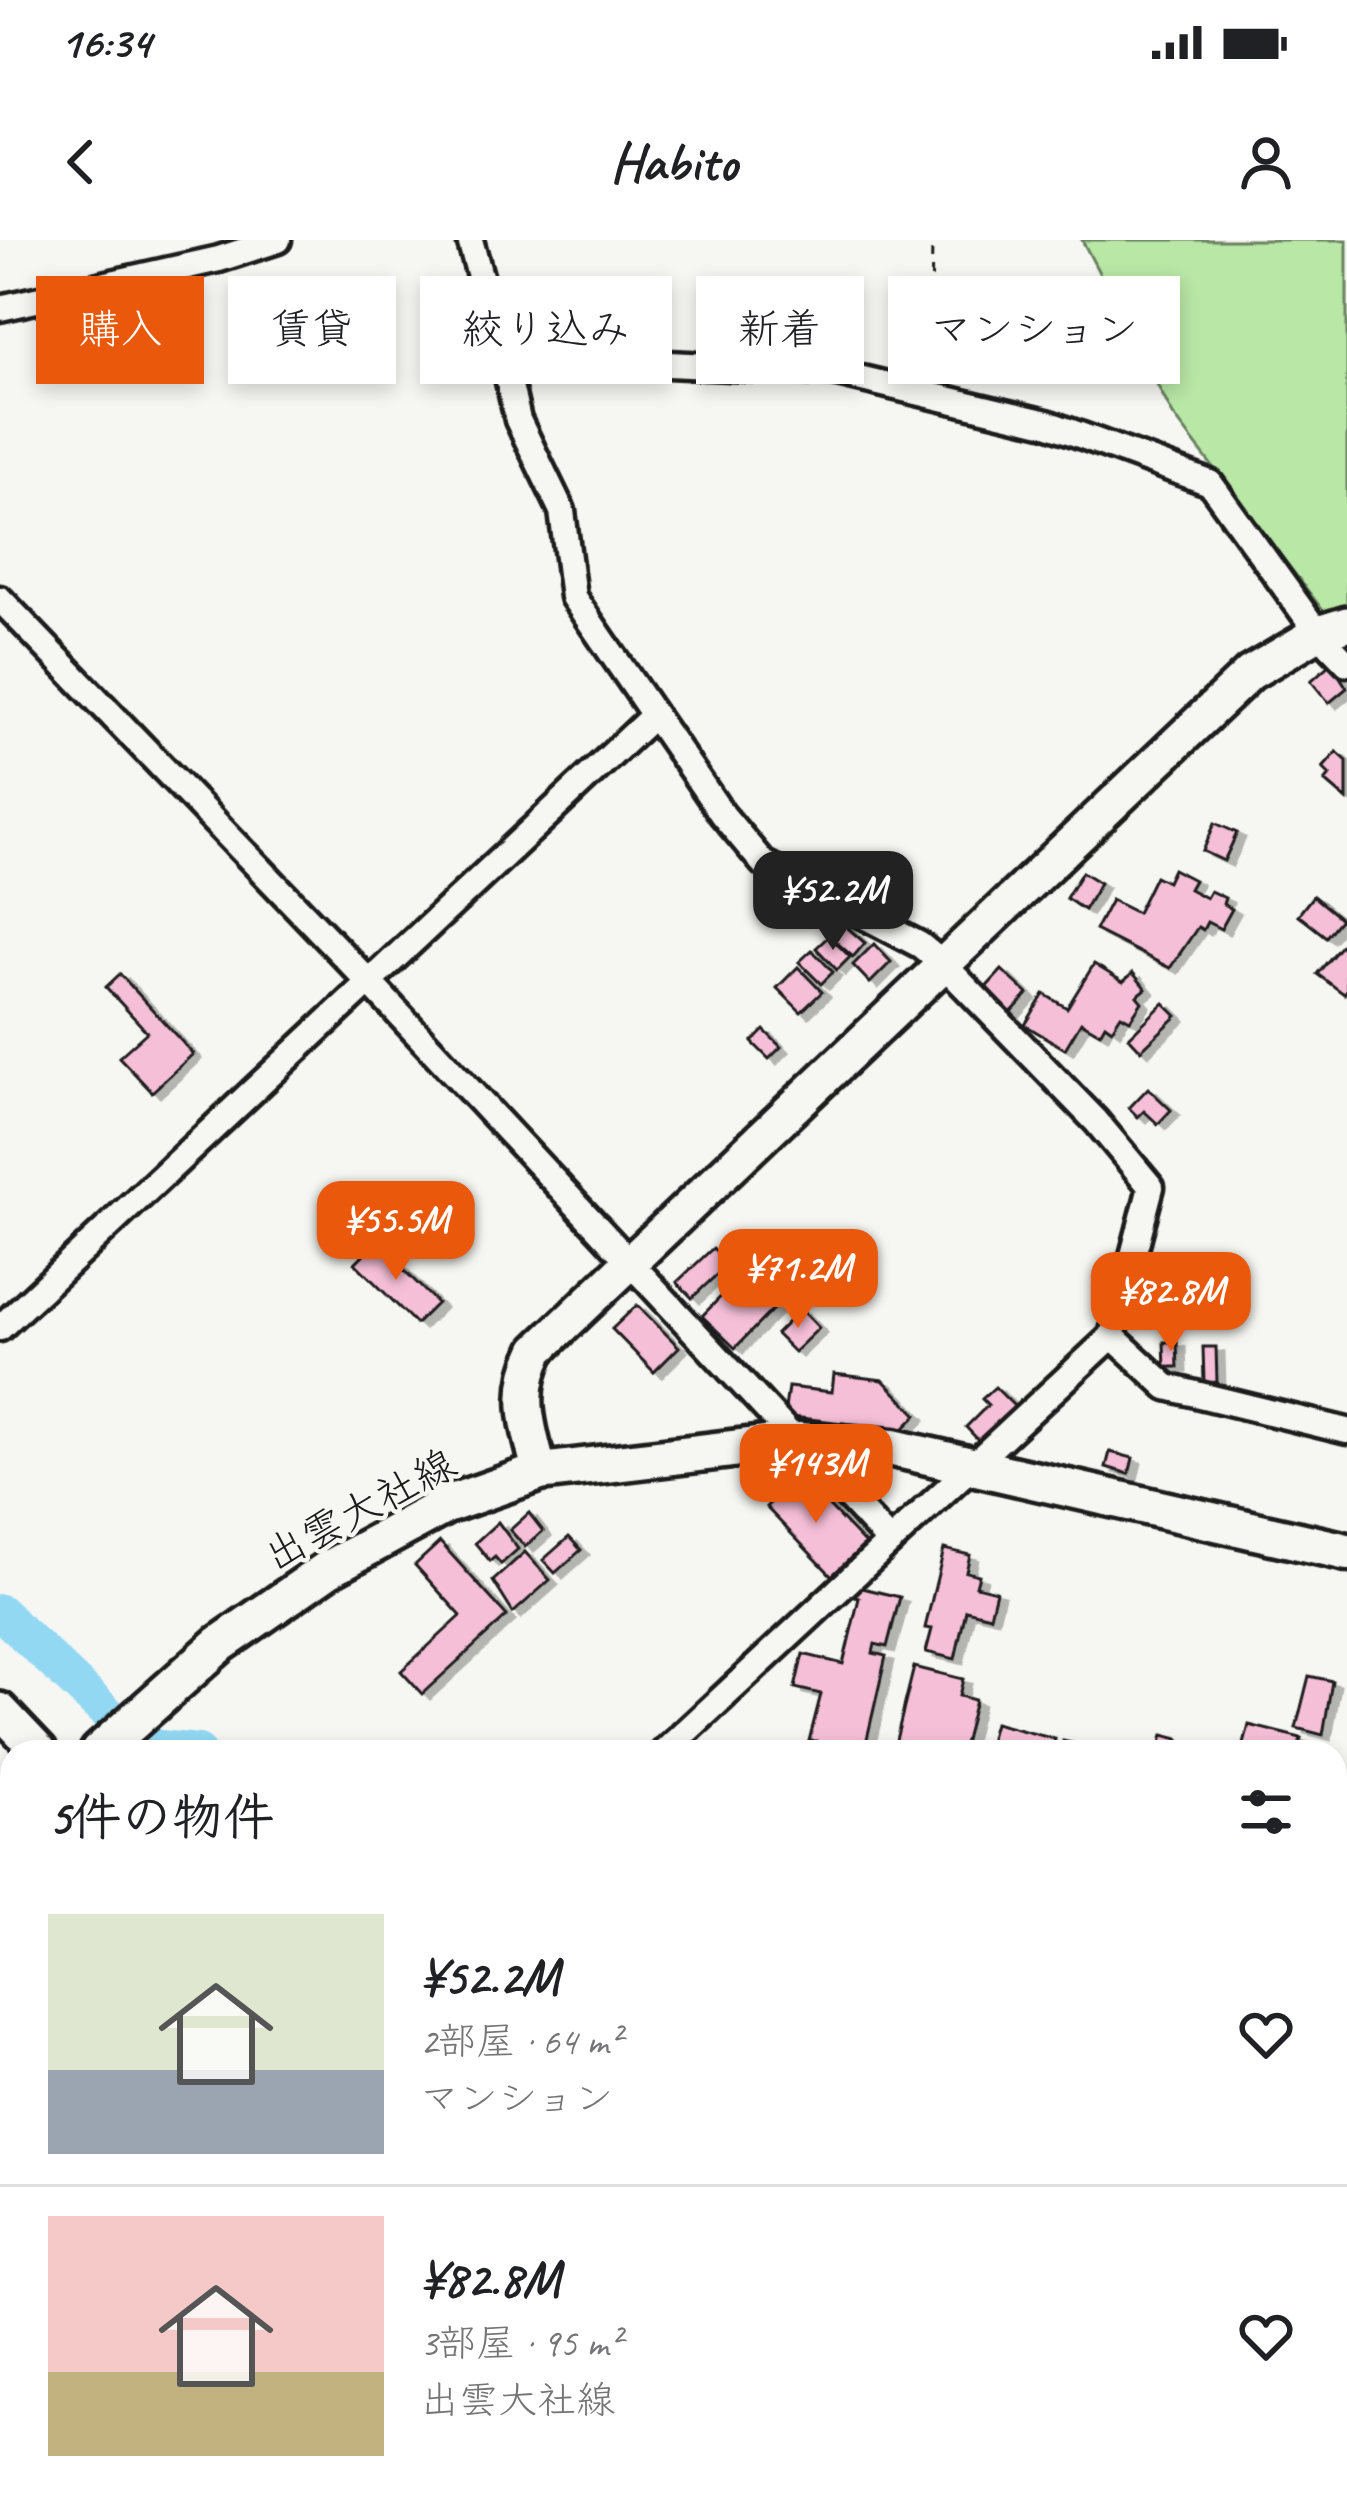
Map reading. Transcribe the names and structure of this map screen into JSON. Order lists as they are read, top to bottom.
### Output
{
  "streets": {
    "main road": ["出雲大社線"]
  },
  "page": {
    "status": "16:34",
    "header": "Habito",
    "chip": [
      "購入",
      "賃貸",
      "絞り込み",
      "新着",
      "マンション"
    ],
    "price": [
      "¥52.2M",
      "¥55.5M",
      "¥71.2M",
      "¥82.8M",
      "¥143M"
    ],
    "heading": "5件の物件",
    "list": [
      {
        "name": "¥52.2M",
        "note": "2部屋 · 64 m² · マンション"
      },
      {
        "name": "¥82.8M",
        "note": "3部屋 · 95 m² · 出雲大社線"
      }
    ]
  }
}
